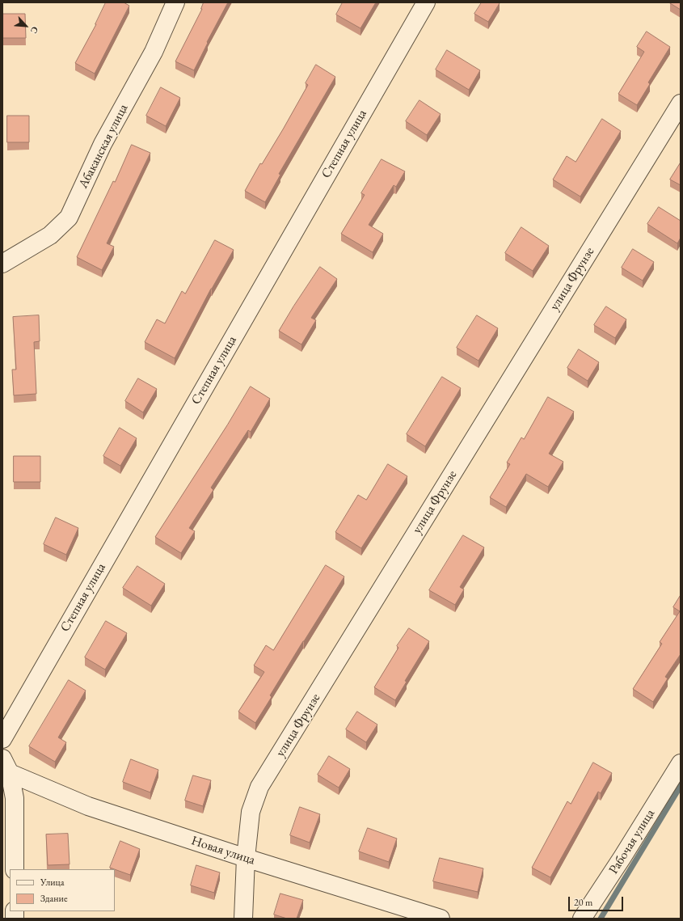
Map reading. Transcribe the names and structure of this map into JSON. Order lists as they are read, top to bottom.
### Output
{
  "streets": {
    "street": [
      "Степная улица",
      "Абаканская улица",
      "улица Фрунзе",
      "Рабочая улица",
      "Новая улица"
    ]
  },
  "crossings": [
    ["улица Фрунзе", "Новая улица"]
  ],
  "legend": ["Улица", "Здание"],
  "scale_bar": "20 m",
  "north": "bottom right"
}
